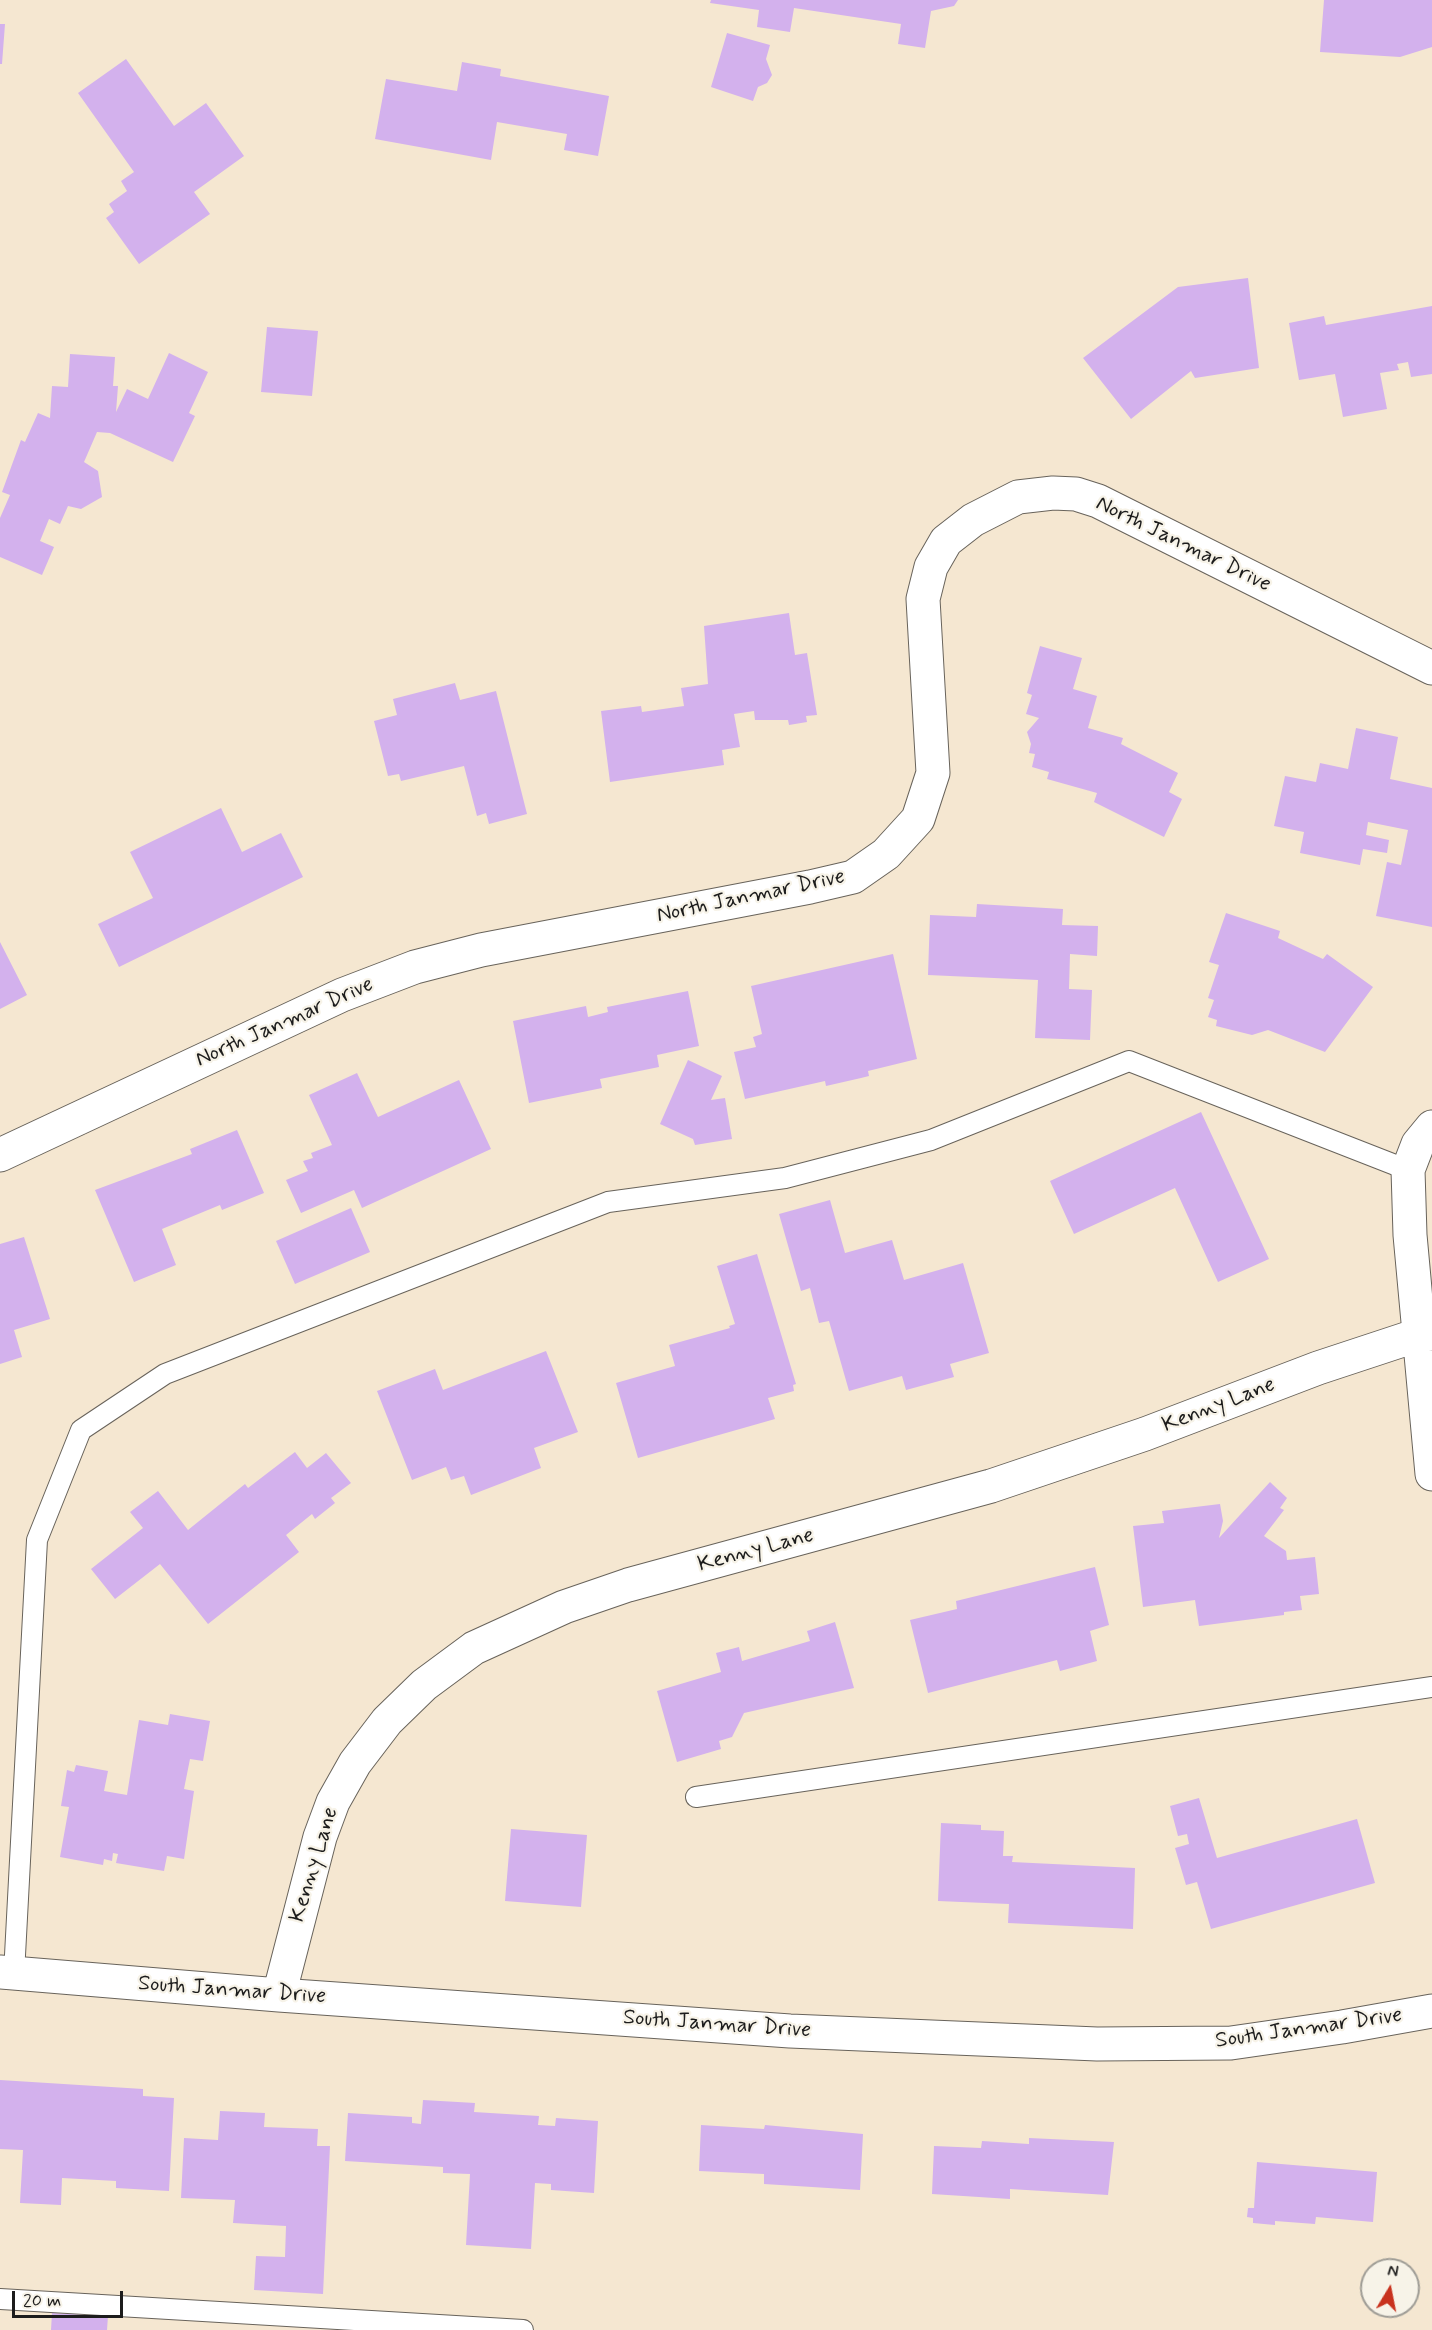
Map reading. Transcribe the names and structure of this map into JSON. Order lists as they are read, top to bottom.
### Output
{
  "streets": {
    "street": ["North Janmar Drive", "Kenny Lane", "South Janmar Drive"]
  },
  "crossings": [
    ["Kenny Lane", "South Janmar Drive"]
  ],
  "scale_bar": "20 m",
  "north": "top"
}
